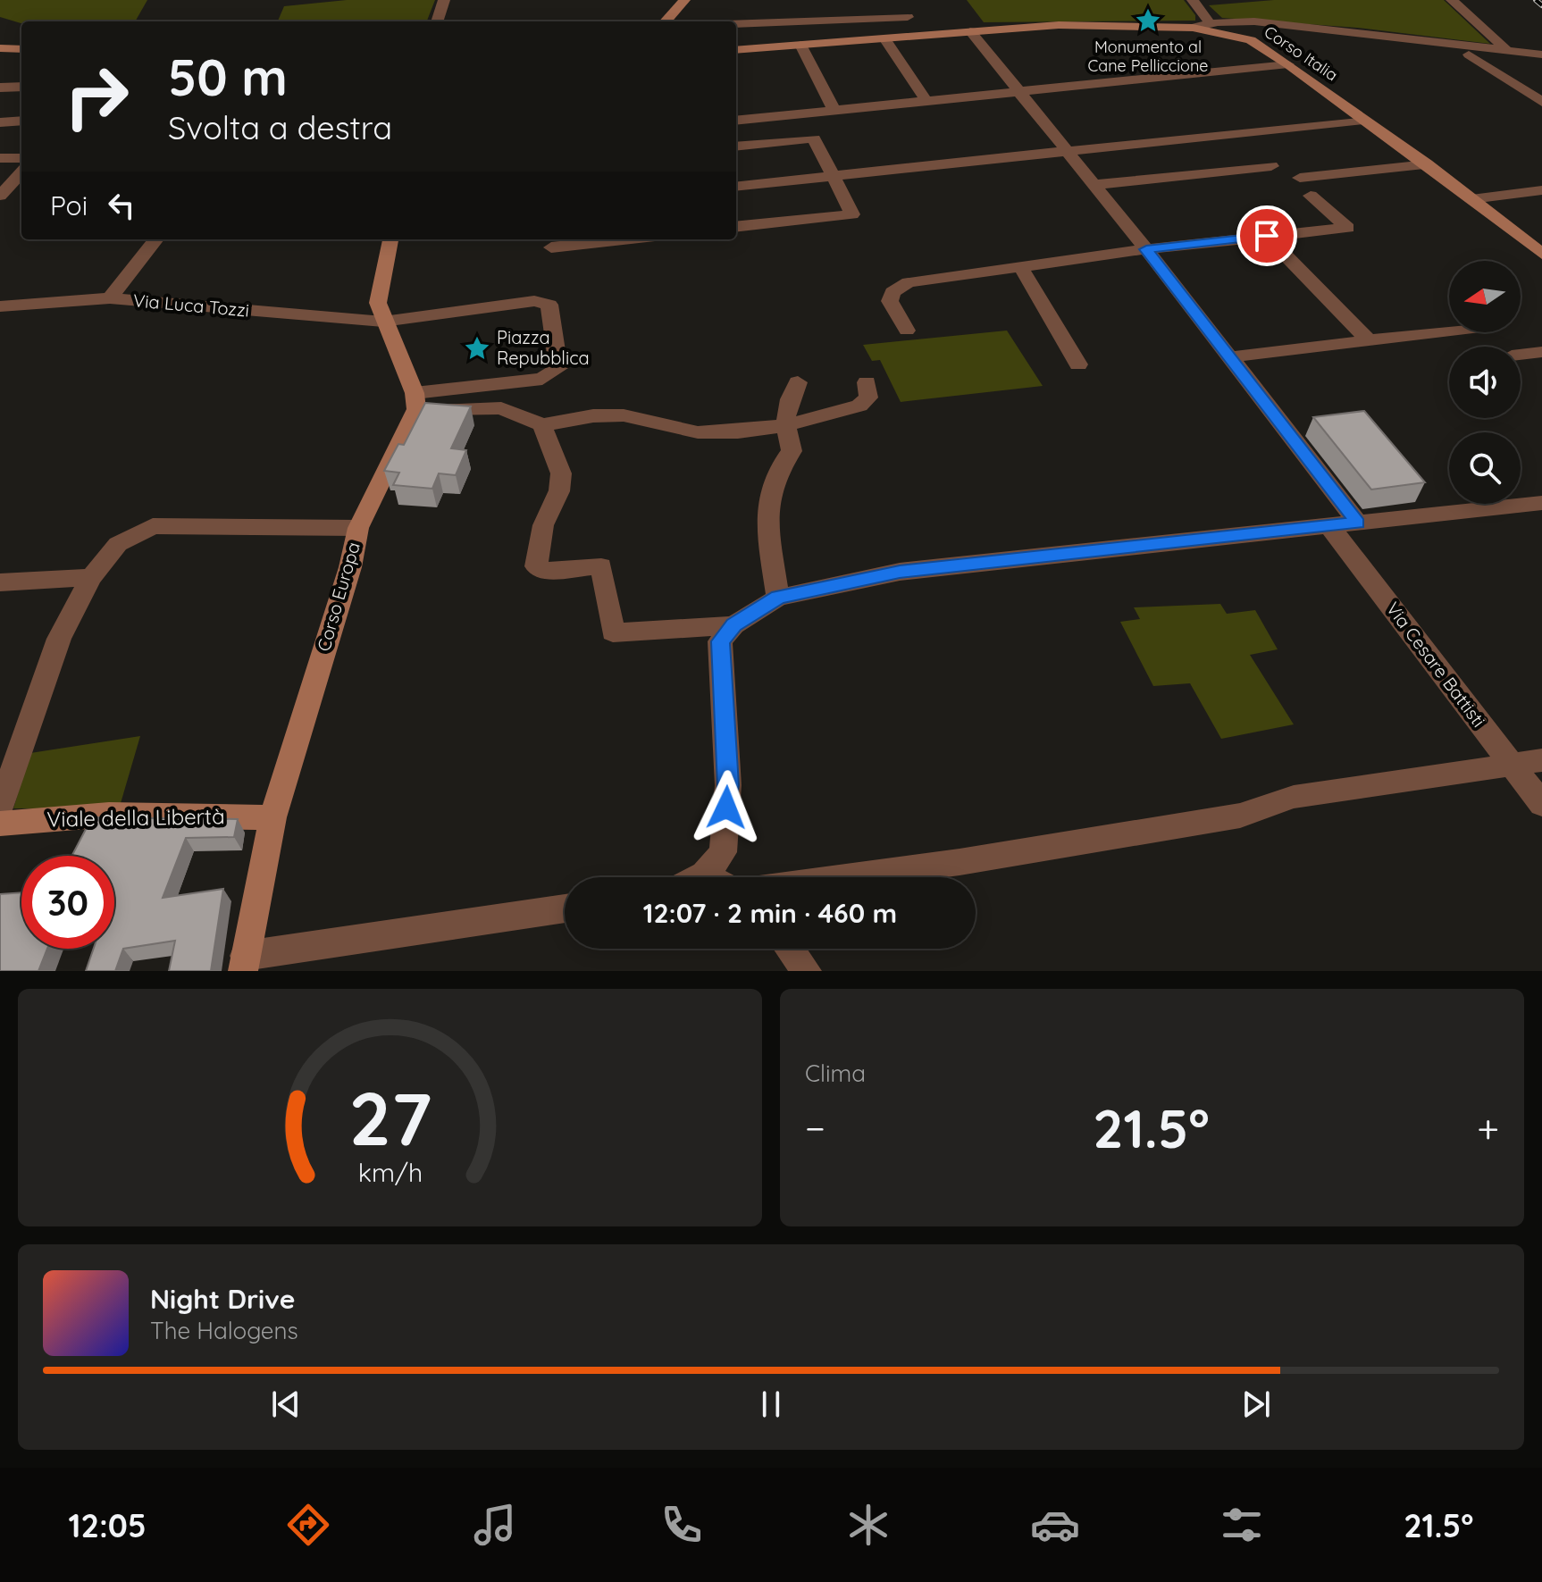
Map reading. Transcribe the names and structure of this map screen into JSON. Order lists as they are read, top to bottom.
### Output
{
  "streets": {
    "street": [
      "Corso Italia",
      "Via Luca Tozzi",
      "Corso Europa",
      "Via Cesare Battisti",
      "Viale della Libertà"
    ]
  },
  "crossings": [
    ["Corso Europa", "Viale della Libertà"]
  ],
  "places": {
    "place": ["Monumento al Cane Pelliccione", "Piazza Repubblica"]
  },
  "north": "left",
  "page": {
    "turn": ["50 m", "Svolta a destra"],
    "then": "Poi",
    "limit": "30",
    "trip": "12:07 · 2 min · 460 m",
    "tile": "Clima",
    "heat": ["−", "21.5°", "+"],
    "song": ["Night Drive", "The Halogens"],
    "tabs": ["12:05", "21.5°"],
    "gauge": ["27", "km/h"]
  }
}
